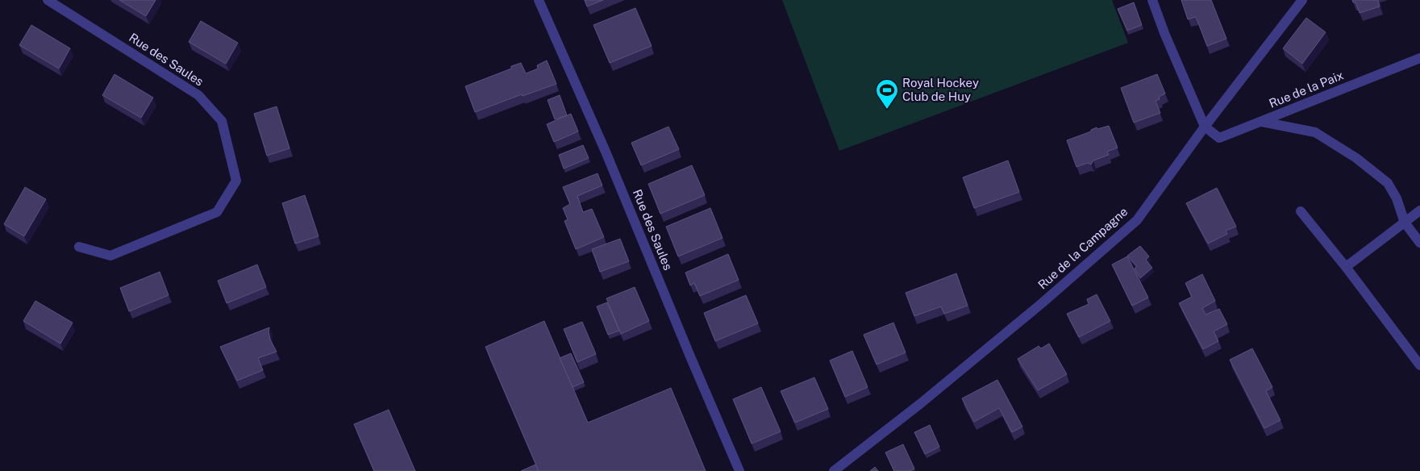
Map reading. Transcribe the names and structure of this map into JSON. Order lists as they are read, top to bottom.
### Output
{
  "streets": {
    "street": ["Rue des Saules", "Rue de la Paix", "Rue de la Campagne"]
  },
  "crossings": [
    ["Rue de la Paix", "Rue de la Campagne"]
  ],
  "places": {
    "sports": ["Royal Hockey Club de Huy"]
  }
}
